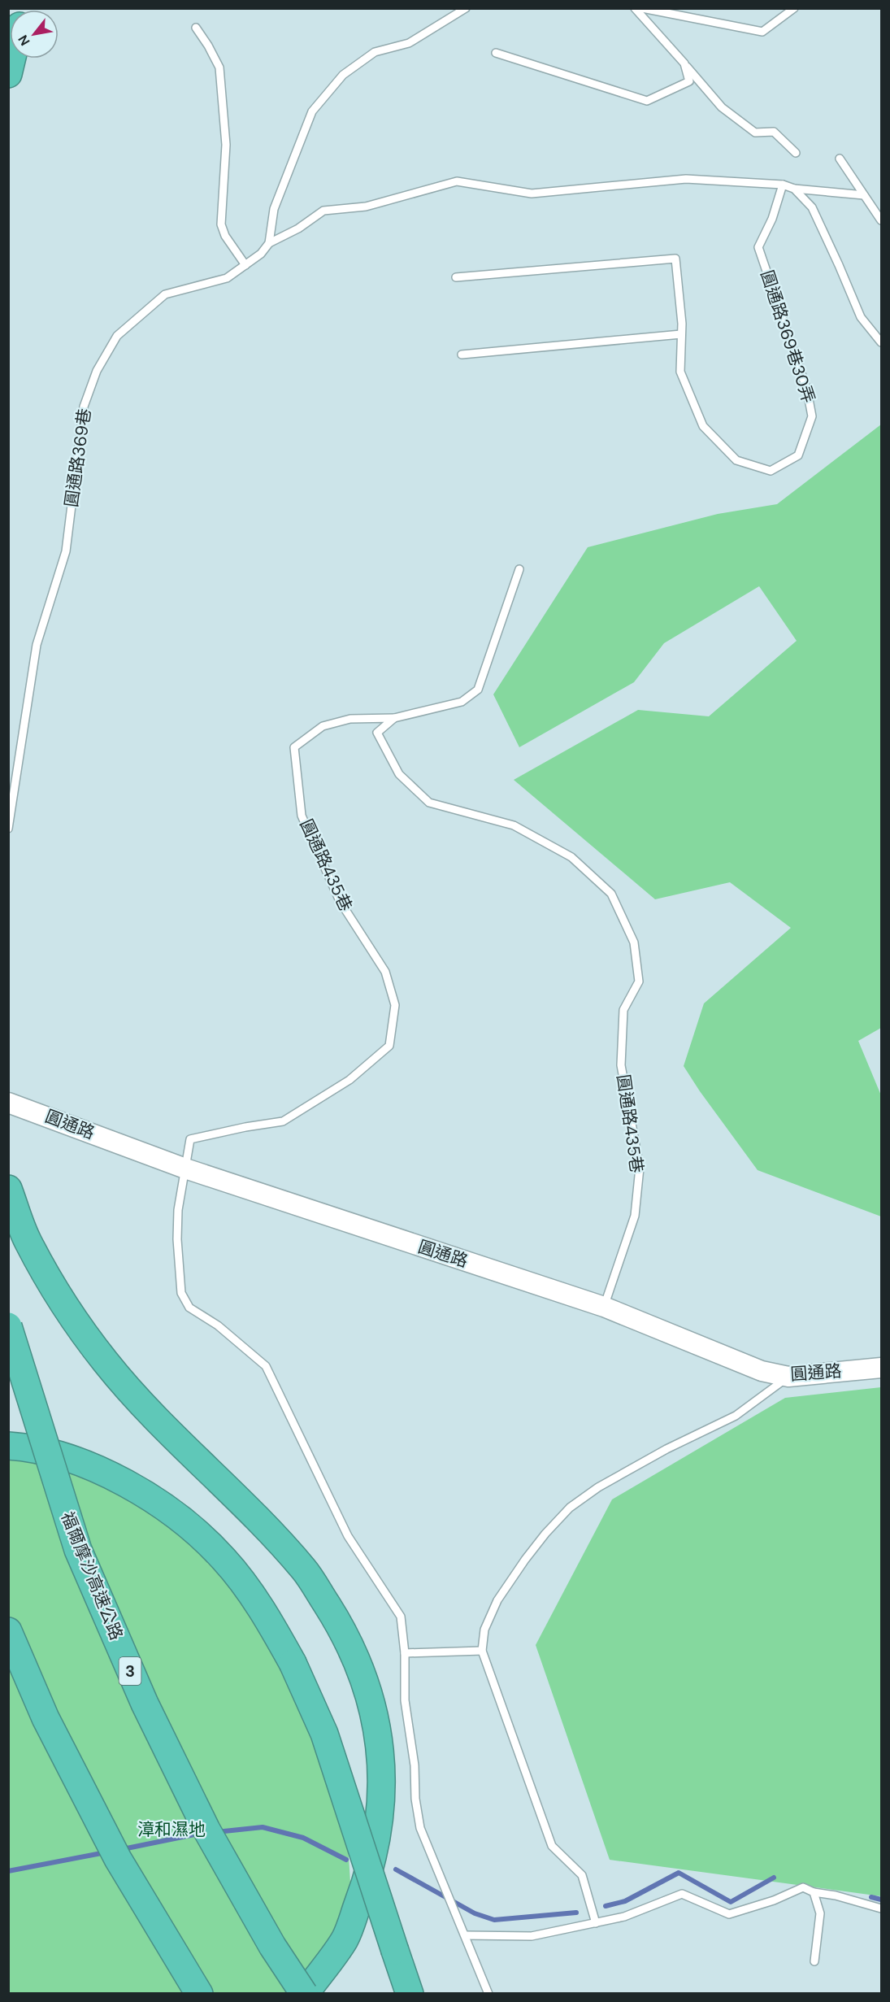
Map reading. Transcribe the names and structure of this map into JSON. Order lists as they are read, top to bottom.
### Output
{
  "streets": {
    "highway": ["福爾摩沙高速公路", "3"],
    "street": ["圓通路"],
    "lane": ["圓通路369巷30弄", "圓通路369巷", "圓通路435巷"]
  },
  "crossings": [
    ["圓通路369巷30弄", "圓通路369巷"],
    ["圓通路435巷", "圓通路"]
  ],
  "parks": ["漳和濕地"],
  "north": "bottom left"
}
